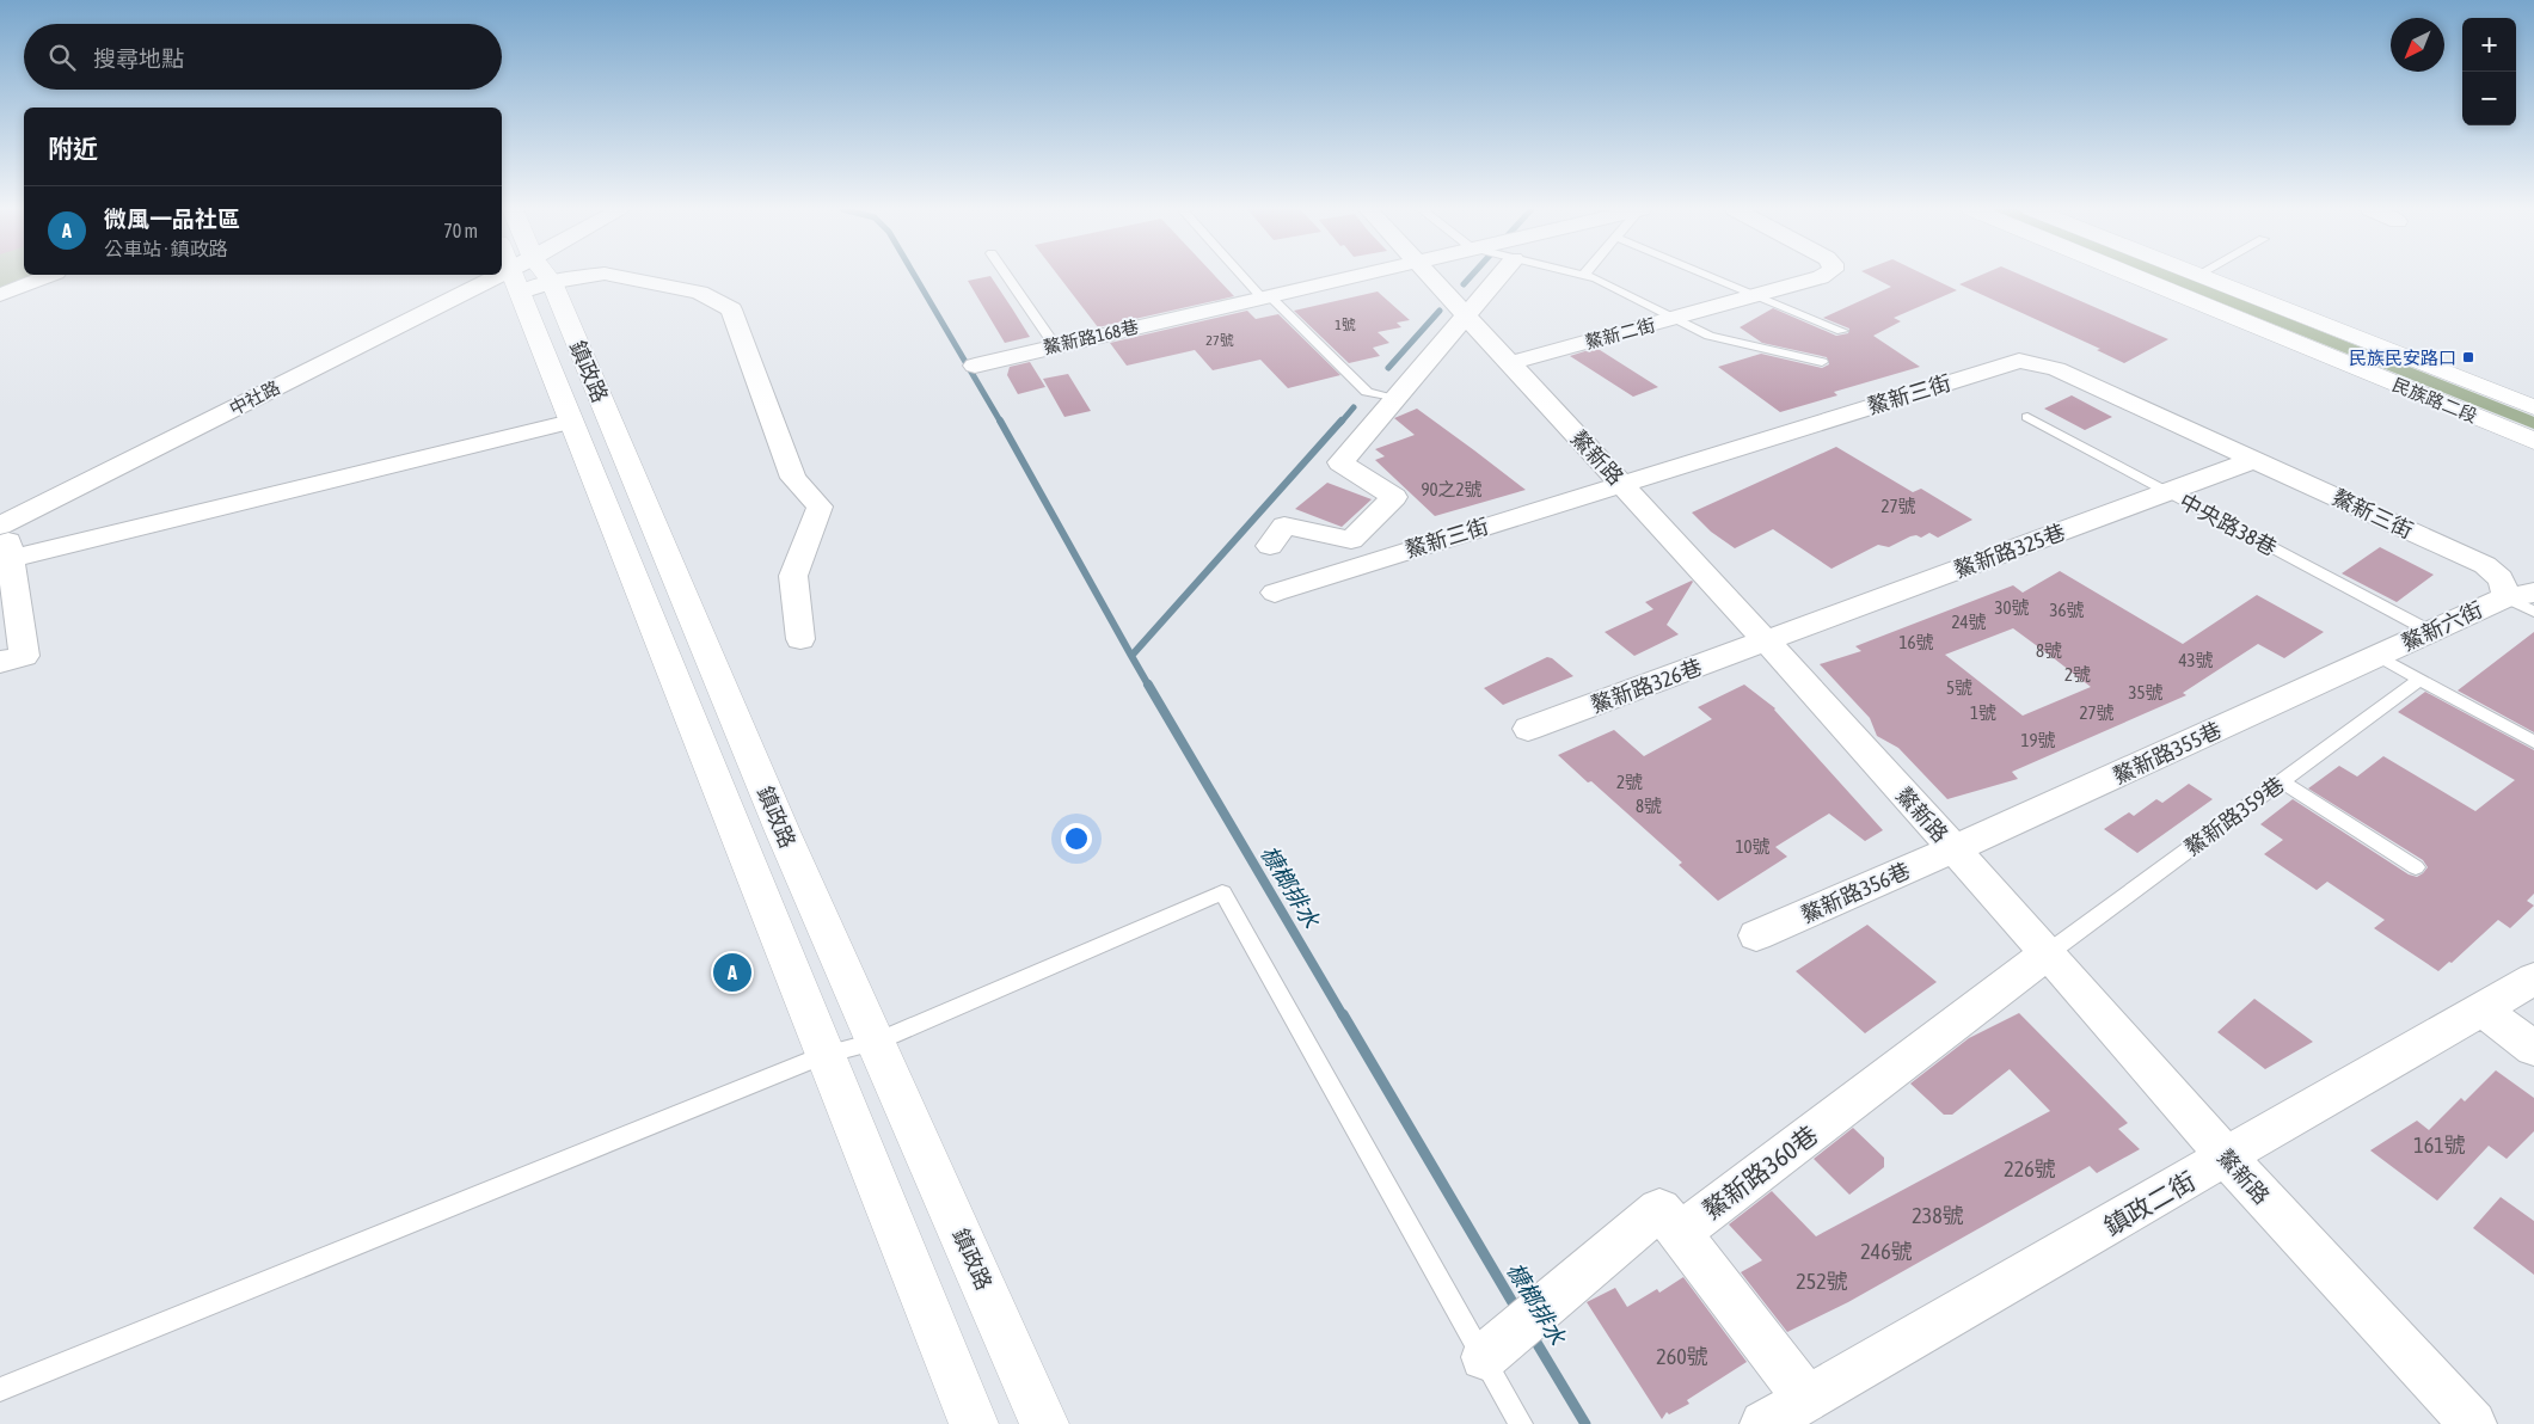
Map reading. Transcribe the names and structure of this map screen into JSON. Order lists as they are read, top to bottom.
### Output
{
  "streets": {
    "street": [
      "鰲新二街",
      "鰲新路168巷",
      "鎮政路",
      "鰲新三街",
      "中社路",
      "民族路二段",
      "鰲新路",
      "鰲新路325巷",
      "鰲新六街",
      "鰲新路326巷",
      "鰲新路355巷",
      "鰲新路356巷",
      "鰲新路360巷",
      "鎮政二街"
    ],
    "lane": ["中央路38巷", "鰲新路359巷"]
  },
  "crossings": [
    ["鰲新二街", "鰲新路"],
    ["鰲新三街", "鰲新路"],
    ["鰲新三街", "鰲新路325巷"],
    ["鰲新三街", "鰲新六街"],
    ["鰲新路", "鰲新路325巷"],
    ["鰲新路", "鰲新路326巷"],
    ["鰲新路", "鰲新路355巷"],
    ["鰲新路", "鰲新路359巷"],
    ["鰲新路", "鰲新路356巷"],
    ["鰲新路", "鰲新路360巷"],
    ["鰲新路", "鎮政二街"],
    ["中央路38巷", "鰲新路325巷"],
    ["中央路38巷", "鰲新六街"],
    ["鰲新路325巷", "鰲新路326巷"],
    ["鰲新六街", "鰲新路355巷"],
    ["鰲新路355巷", "鰲新路356巷"],
    ["鰲新路359巷", "鰲新路360巷"]
  ],
  "water": ["槺榔排水"],
  "places": {
    "transit": ["民族民安路口"]
  },
  "house_numbers": [
    "1號",
    "27號",
    "90之2號",
    "27號",
    "30號",
    "36號",
    "24號",
    "16號",
    "8號",
    "43號",
    "2號",
    "5號",
    "35號",
    "1號",
    "27號",
    "19號",
    "2號",
    "8號",
    "10號",
    "161號",
    "226號",
    "238號",
    "246號",
    "252號",
    "260號"
  ],
  "north": "bottom left",
  "page": {
    "map_buttons": ["+", "−"],
    "search": "搜尋地點",
    "heading": "附近",
    "list": [
      {
        "mark": "A",
        "name": "微風一品社區",
        "note": "公車站 · 鎮政路",
        "value": "70 m"
      }
    ],
    "pins": "A"
  }
}
